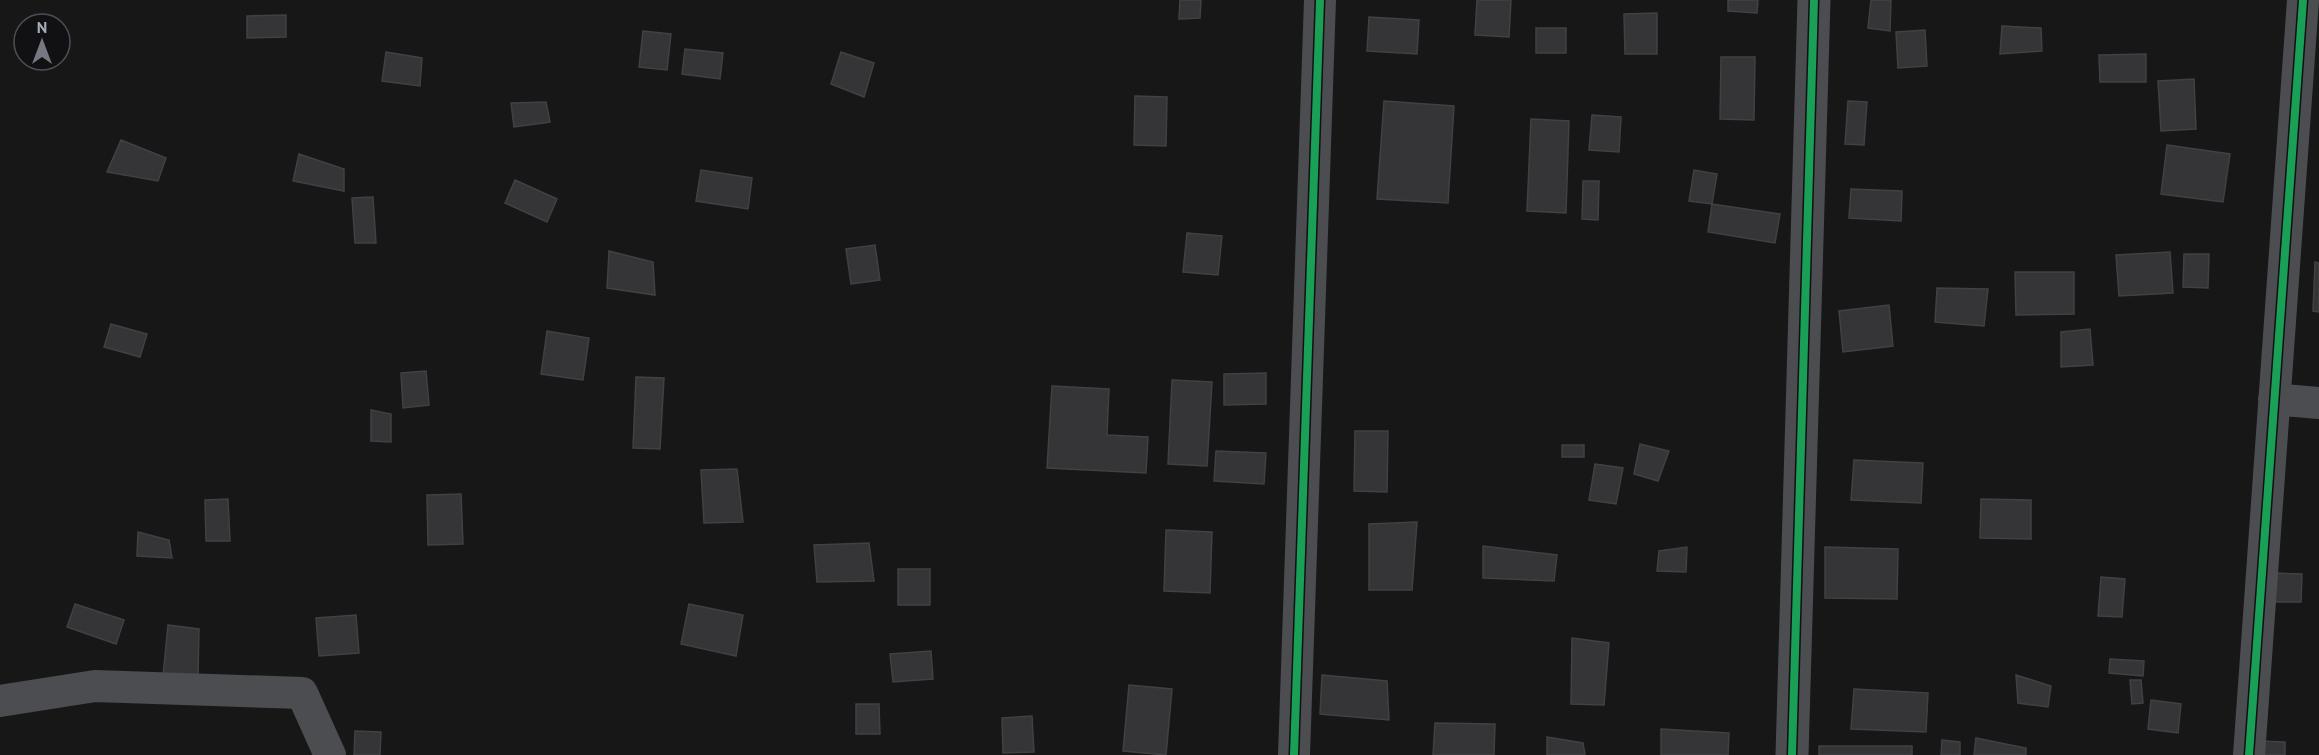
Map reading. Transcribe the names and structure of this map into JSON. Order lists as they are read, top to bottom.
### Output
{
  "north": "top"
}
